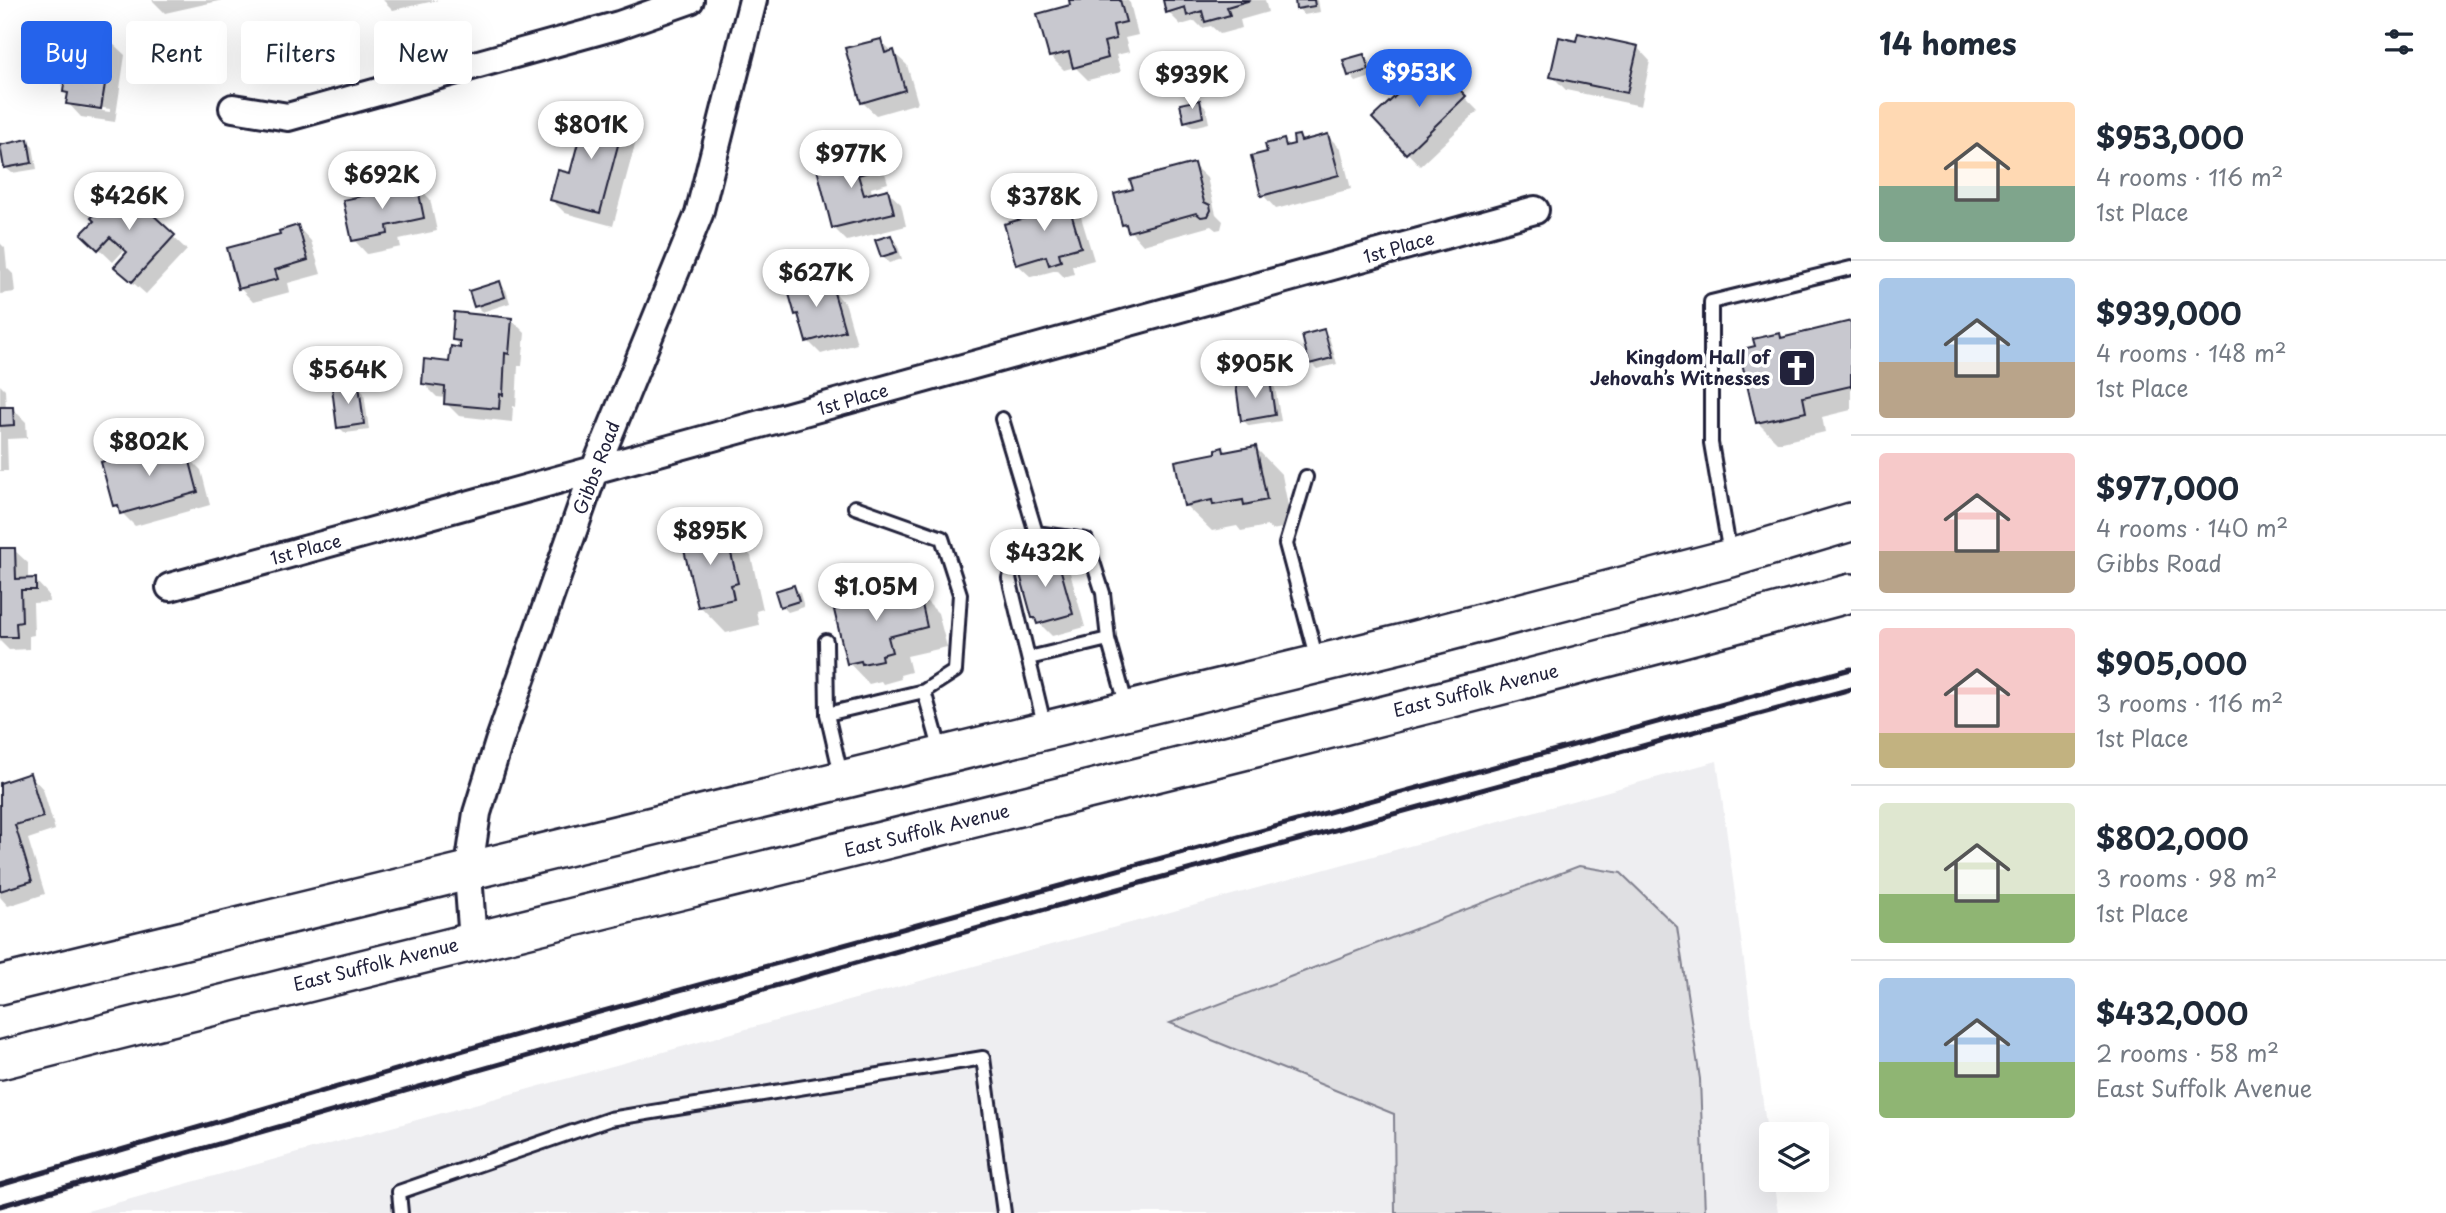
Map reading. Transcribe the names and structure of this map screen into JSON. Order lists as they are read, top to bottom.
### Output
{
  "streets": {
    "main road": ["East Suffolk Avenue"],
    "street": ["1st Place", "Gibbs Road"]
  },
  "crossings": [
    ["1st Place", "Gibbs Road"],
    ["Gibbs Road", "East Suffolk Avenue"]
  ],
  "places": {
    "church": ["Kingdom Hall of Jehovah’s Witnesses"]
  },
  "page": {
    "heading": "14 homes",
    "chip": [
      "Buy",
      "Rent",
      "Filters",
      "New"
    ],
    "price": [
      "$953K",
      "$939K",
      "$801K",
      "$977K",
      "$692K",
      "$426K",
      "$378K",
      "$627K",
      "$905K",
      "$564K",
      "$802K",
      "$895K",
      "$432K",
      "$1.05M"
    ],
    "list": [
      {
        "name": "$953,000",
        "note": "4 rooms · 116 m² · 1st Place"
      },
      {
        "name": "$939,000",
        "note": "4 rooms · 148 m² · 1st Place"
      },
      {
        "name": "$977,000",
        "note": "4 rooms · 140 m² · Gibbs Road"
      },
      {
        "name": "$905,000",
        "note": "3 rooms · 116 m² · 1st Place"
      },
      {
        "name": "$802,000",
        "note": "3 rooms · 98 m² · 1st Place"
      },
      {
        "name": "$432,000",
        "note": "2 rooms · 58 m² · East Suffolk Avenue"
      }
    ]
  }
}
